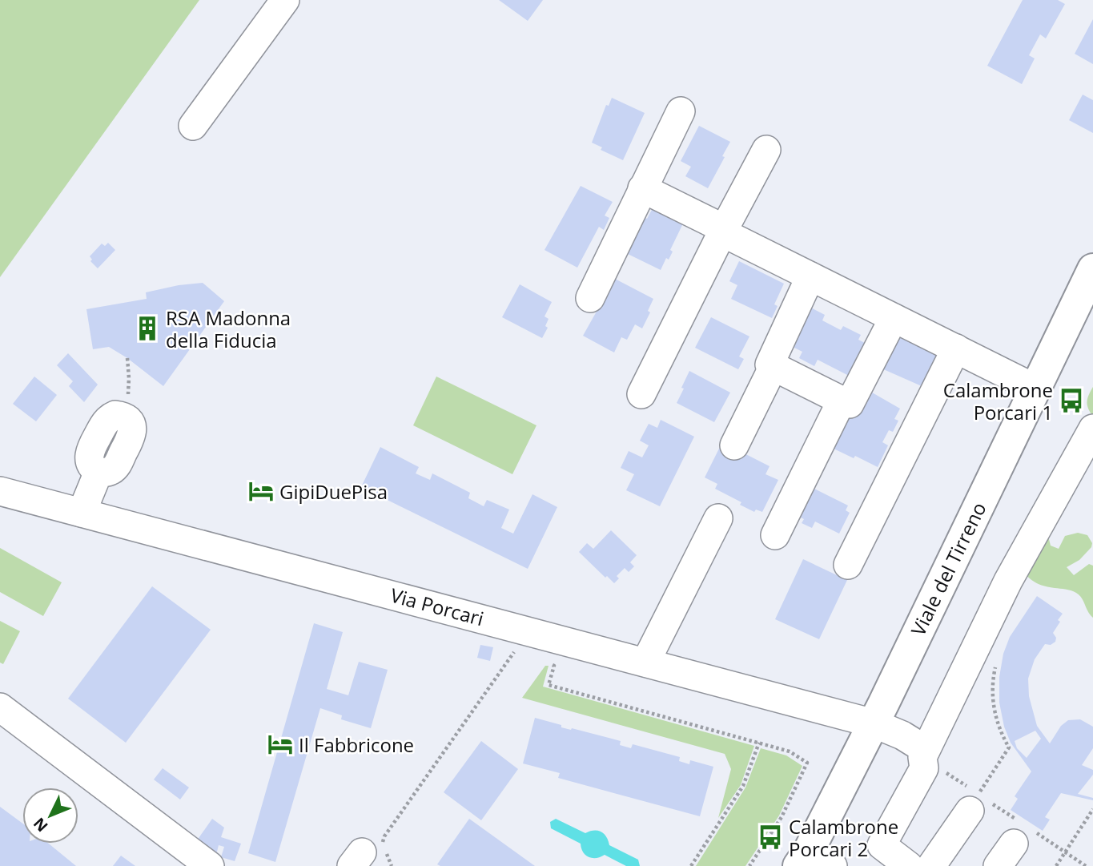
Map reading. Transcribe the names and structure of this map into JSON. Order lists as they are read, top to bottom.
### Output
{
  "streets": {
    "main road": ["Viale del Tirreno"],
    "street": ["Via Porcari"]
  },
  "crossings": [
    ["Viale del Tirreno", "Via Porcari"]
  ],
  "places": {
    "building": ["RSA Madonna della Fiducia"],
    "bus stop": ["Calambrone Porcari 1", "Calambrone Porcari 2"],
    "hotel": ["GipiDuePisa", "Il Fabbricone"]
  },
  "north": "bottom left"
}
